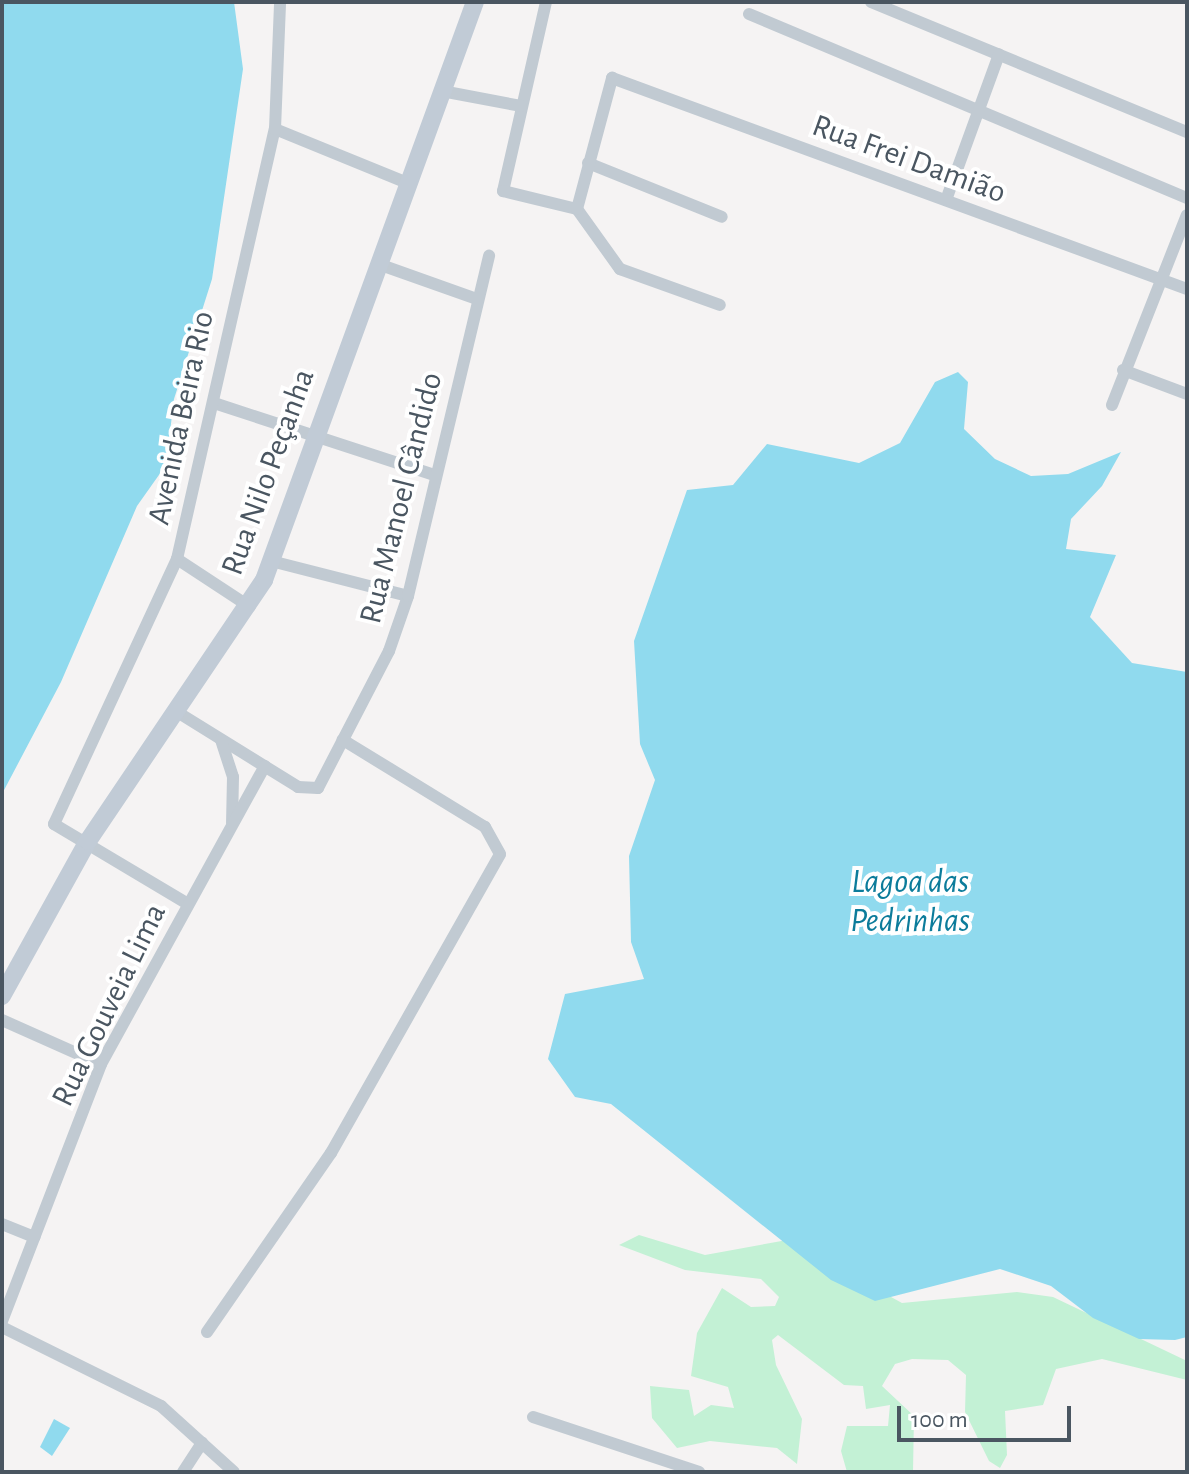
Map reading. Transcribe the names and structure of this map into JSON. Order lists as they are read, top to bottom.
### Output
{
  "streets": {
    "main road": ["Rua Nilo Peçanha"],
    "street": [
      "Rua Frei Damião",
      "Avenida Beira Rio",
      "Rua Manoel Cândido",
      "Rua Gouveia Lima"
    ]
  },
  "crossings": [
    ["Avenida Beira Rio", "Rua Nilo Peçanha"],
    ["Rua Manoel Cândido", "Rua Gouveia Lima"]
  ],
  "water": ["Lagoa das Pedrinhas"],
  "scale_bar": "100 m"
}
